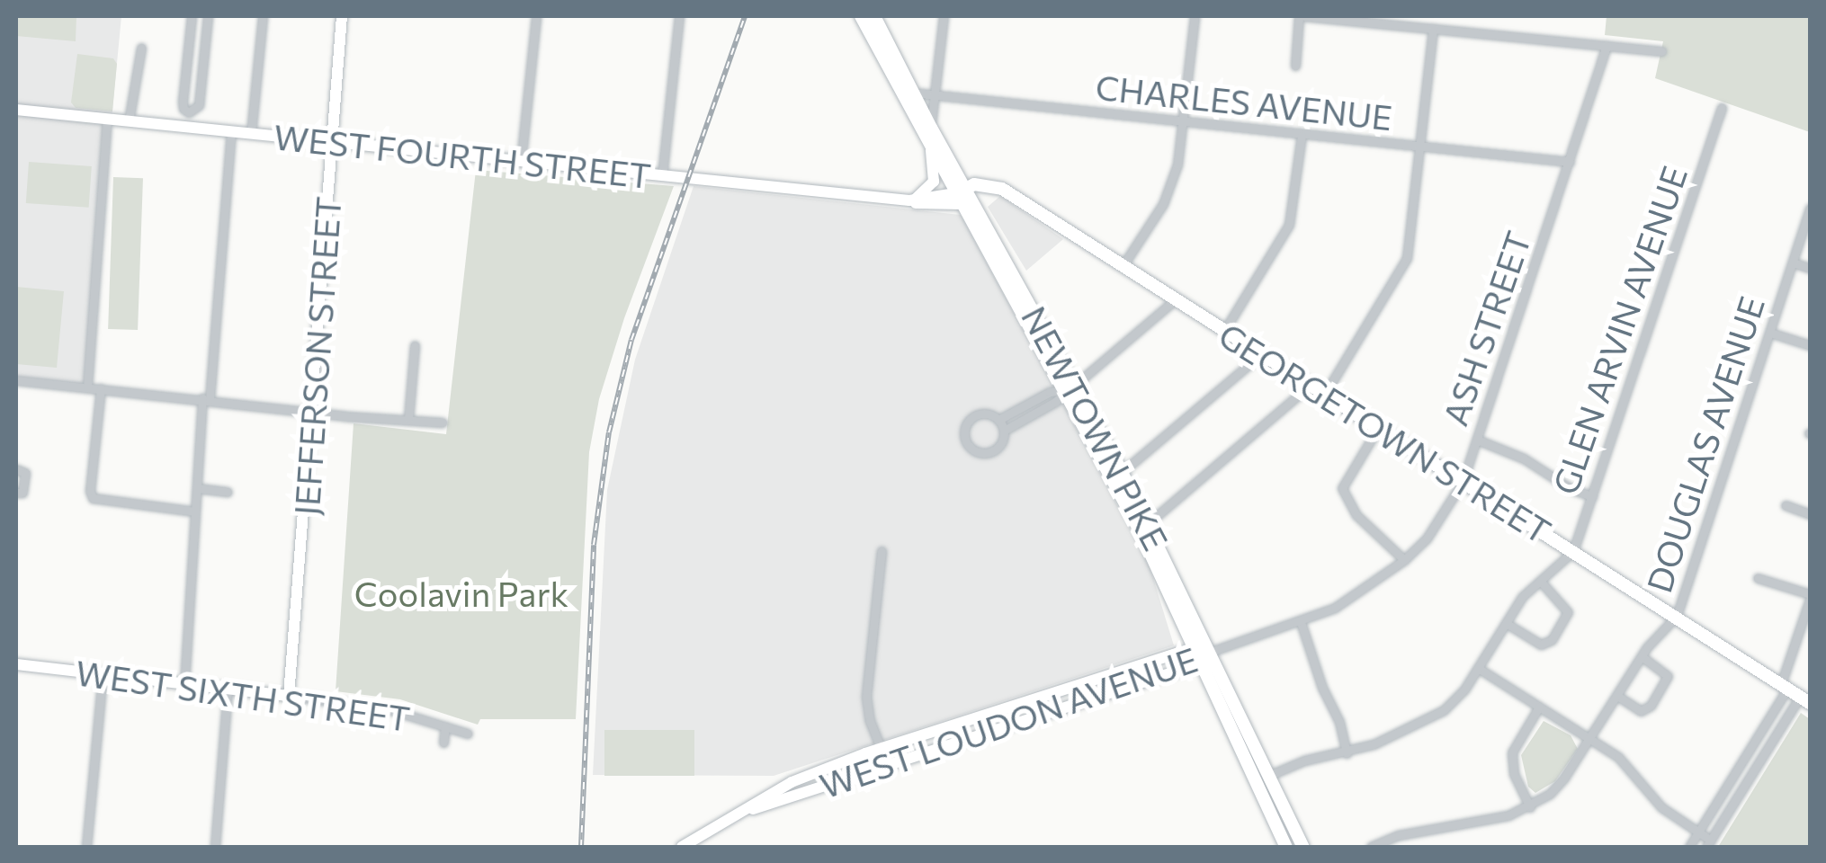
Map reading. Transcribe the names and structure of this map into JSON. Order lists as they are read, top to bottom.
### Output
{
  "streets": {
    "main road": [
      "WEST FOURTH STREET",
      "JEFFERSON STREET",
      "NEWTOWN PIKE",
      "GEORGETOWN STREET",
      "WEST SIXTH STREET",
      "WEST LOUDON AVENUE"
    ],
    "street": [
      "CHARLES AVENUE",
      "ASH STREET",
      "GLEN ARVIN AVENUE",
      "DOUGLAS AVENUE"
    ]
  },
  "crossings": [
    ["CHARLES AVENUE", "ASH STREET"],
    ["CHARLES AVENUE", "NEWTOWN PIKE"],
    ["WEST FOURTH STREET", "JEFFERSON STREET"],
    ["WEST FOURTH STREET", "NEWTOWN PIKE"],
    ["WEST FOURTH STREET", "GEORGETOWN STREET"],
    ["ASH STREET", "NEWTOWN PIKE"],
    ["ASH STREET", "GEORGETOWN STREET"],
    ["ASH STREET", "WEST LOUDON AVENUE"],
    ["GLEN ARVIN AVENUE", "NEWTOWN PIKE"],
    ["GLEN ARVIN AVENUE", "GEORGETOWN STREET"],
    ["JEFFERSON STREET", "WEST SIXTH STREET"],
    ["NEWTOWN PIKE", "GEORGETOWN STREET"],
    ["NEWTOWN PIKE", "WEST LOUDON AVENUE"],
    ["GEORGETOWN STREET", "DOUGLAS AVENUE"]
  ],
  "parks": ["Coolavin Park"]
}
